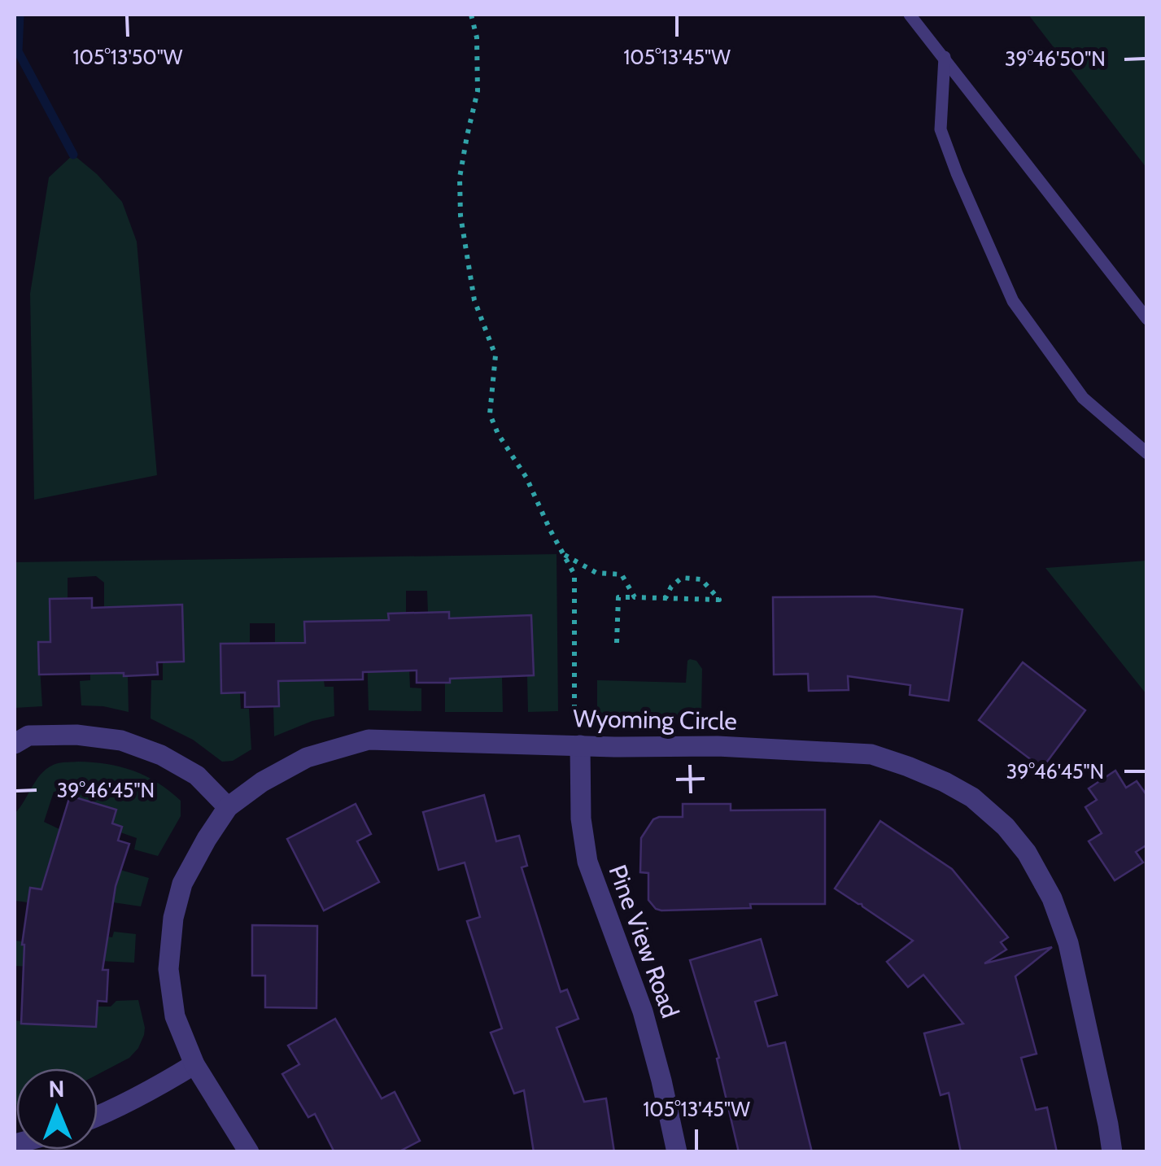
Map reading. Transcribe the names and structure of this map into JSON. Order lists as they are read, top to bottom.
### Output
{
  "streets": {
    "street": ["Wyoming Circle", "Pine View Road"]
  },
  "crossings": [
    ["Wyoming Circle", "Pine View Road"]
  ],
  "north": "top",
  "coordinates": [
    "105°13'50\"W",
    "105°13'45\"W",
    "39°46'50\"N",
    "39°46'45\"N"
  ]
}
